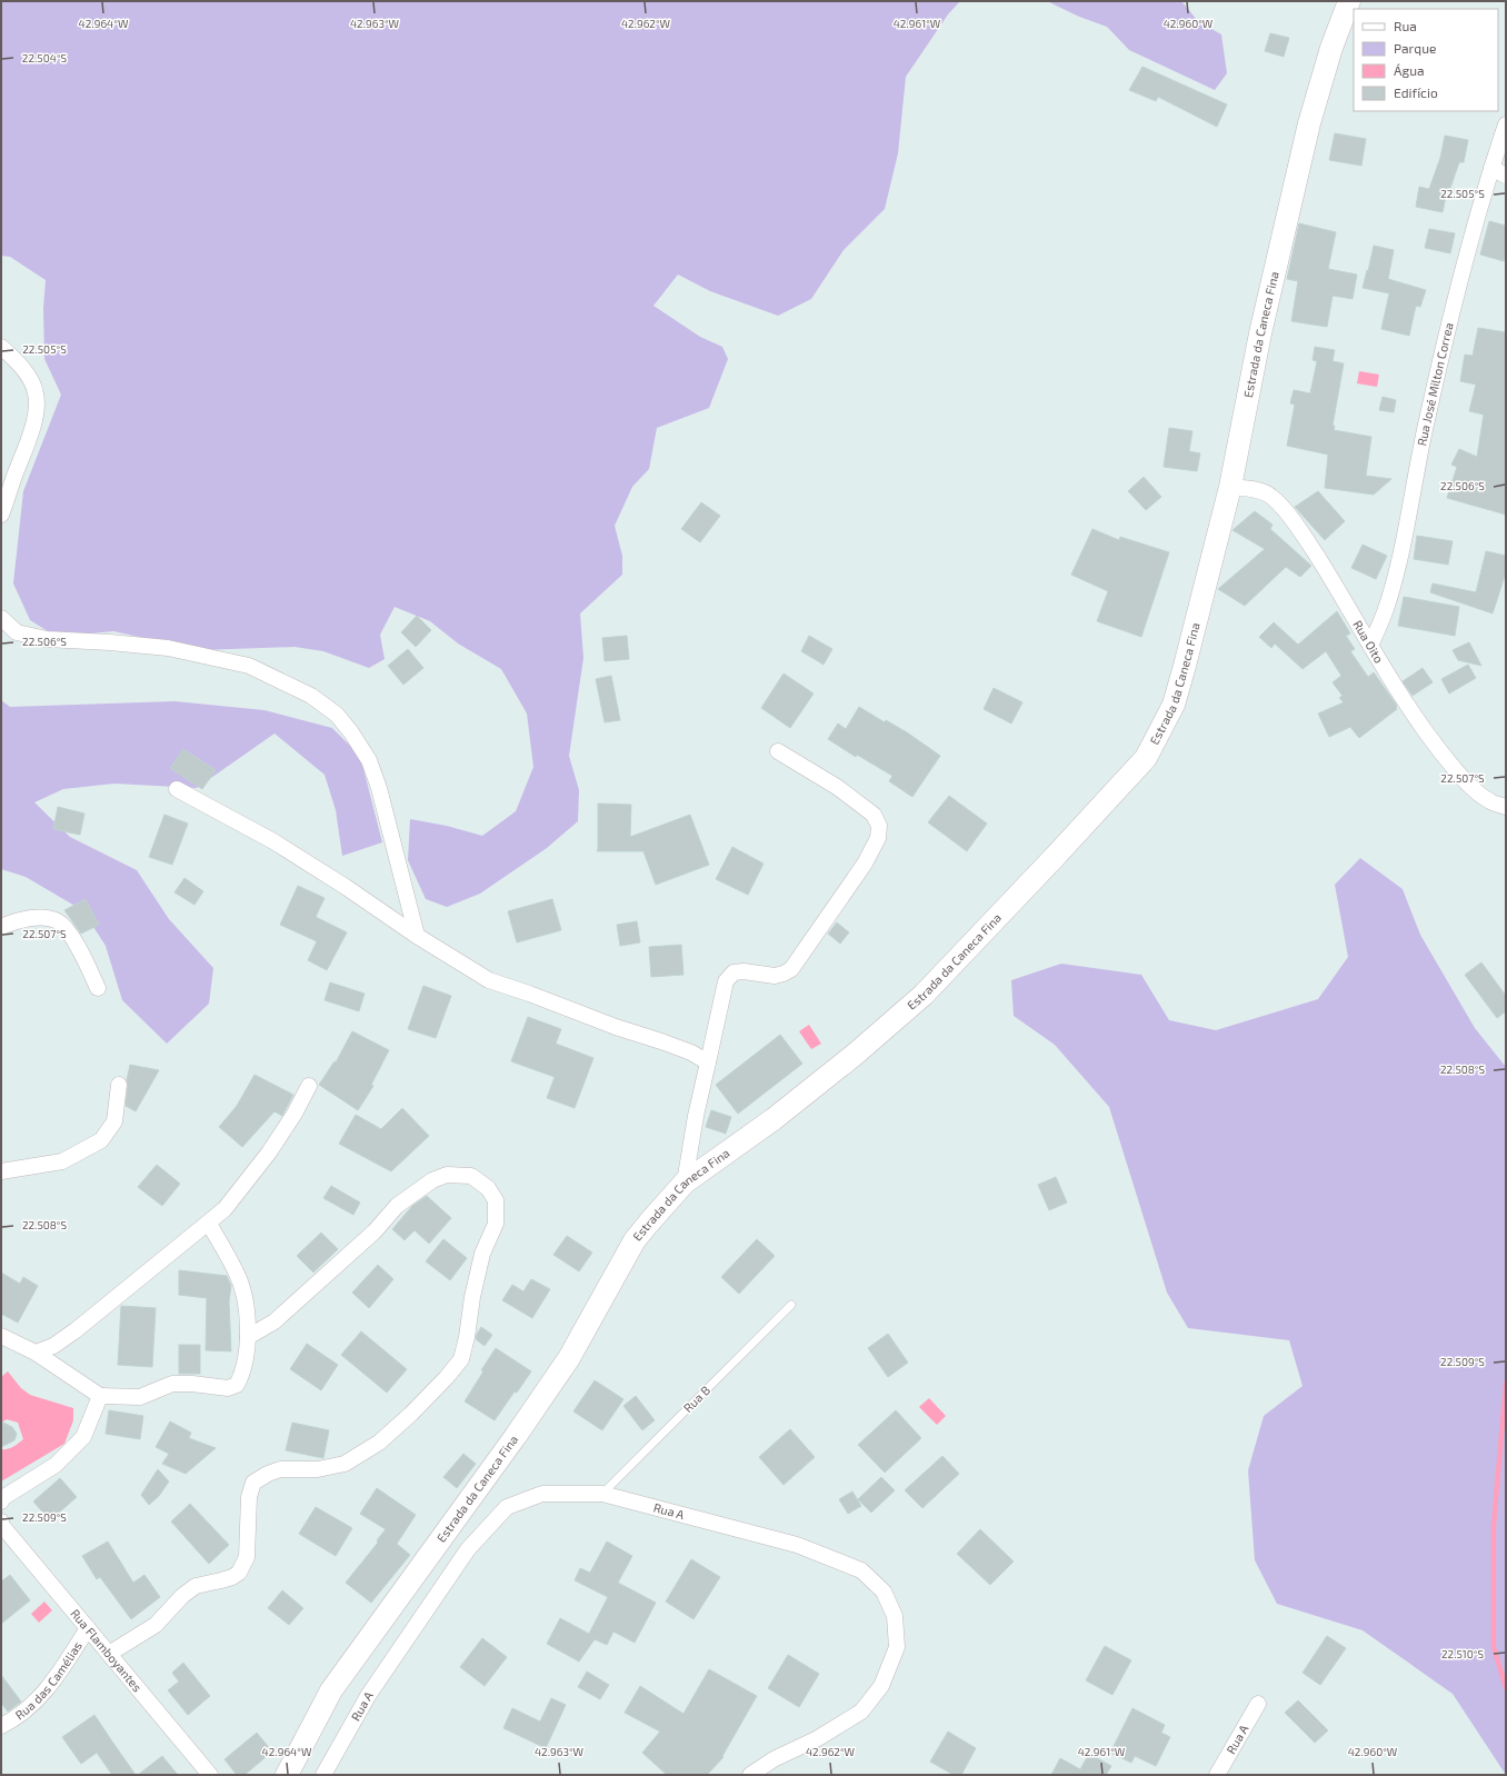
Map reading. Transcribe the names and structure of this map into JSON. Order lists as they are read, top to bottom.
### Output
{
  "streets": {
    "street": [
      "Estrada da Caneca Fina",
      "Rua José Milton Correa",
      "Rua Oito",
      "Rua A",
      "Rua Flamboyantes",
      "Rua das Camélias"
    ],
    "lane": ["Rua B"]
  },
  "crossings": [
    ["Estrada da Caneca Fina", "Rua Oito"],
    ["Rua José Milton Correa", "Rua Oito"],
    ["Rua B", "Rua A"],
    ["Rua Flamboyantes", "Rua das Camélias"]
  ],
  "legend": [
    "Rua",
    "Parque",
    "Água",
    "Edifício"
  ],
  "coordinates": [
    "42.964°W",
    "42.963°W",
    "42.962°W",
    "42.961°W",
    "42.960°W",
    "22.504°S",
    "22.505°S",
    "22.506°S",
    "22.507°S",
    "22.508°S",
    "22.509°S",
    "22.510°S"
  ]
}
